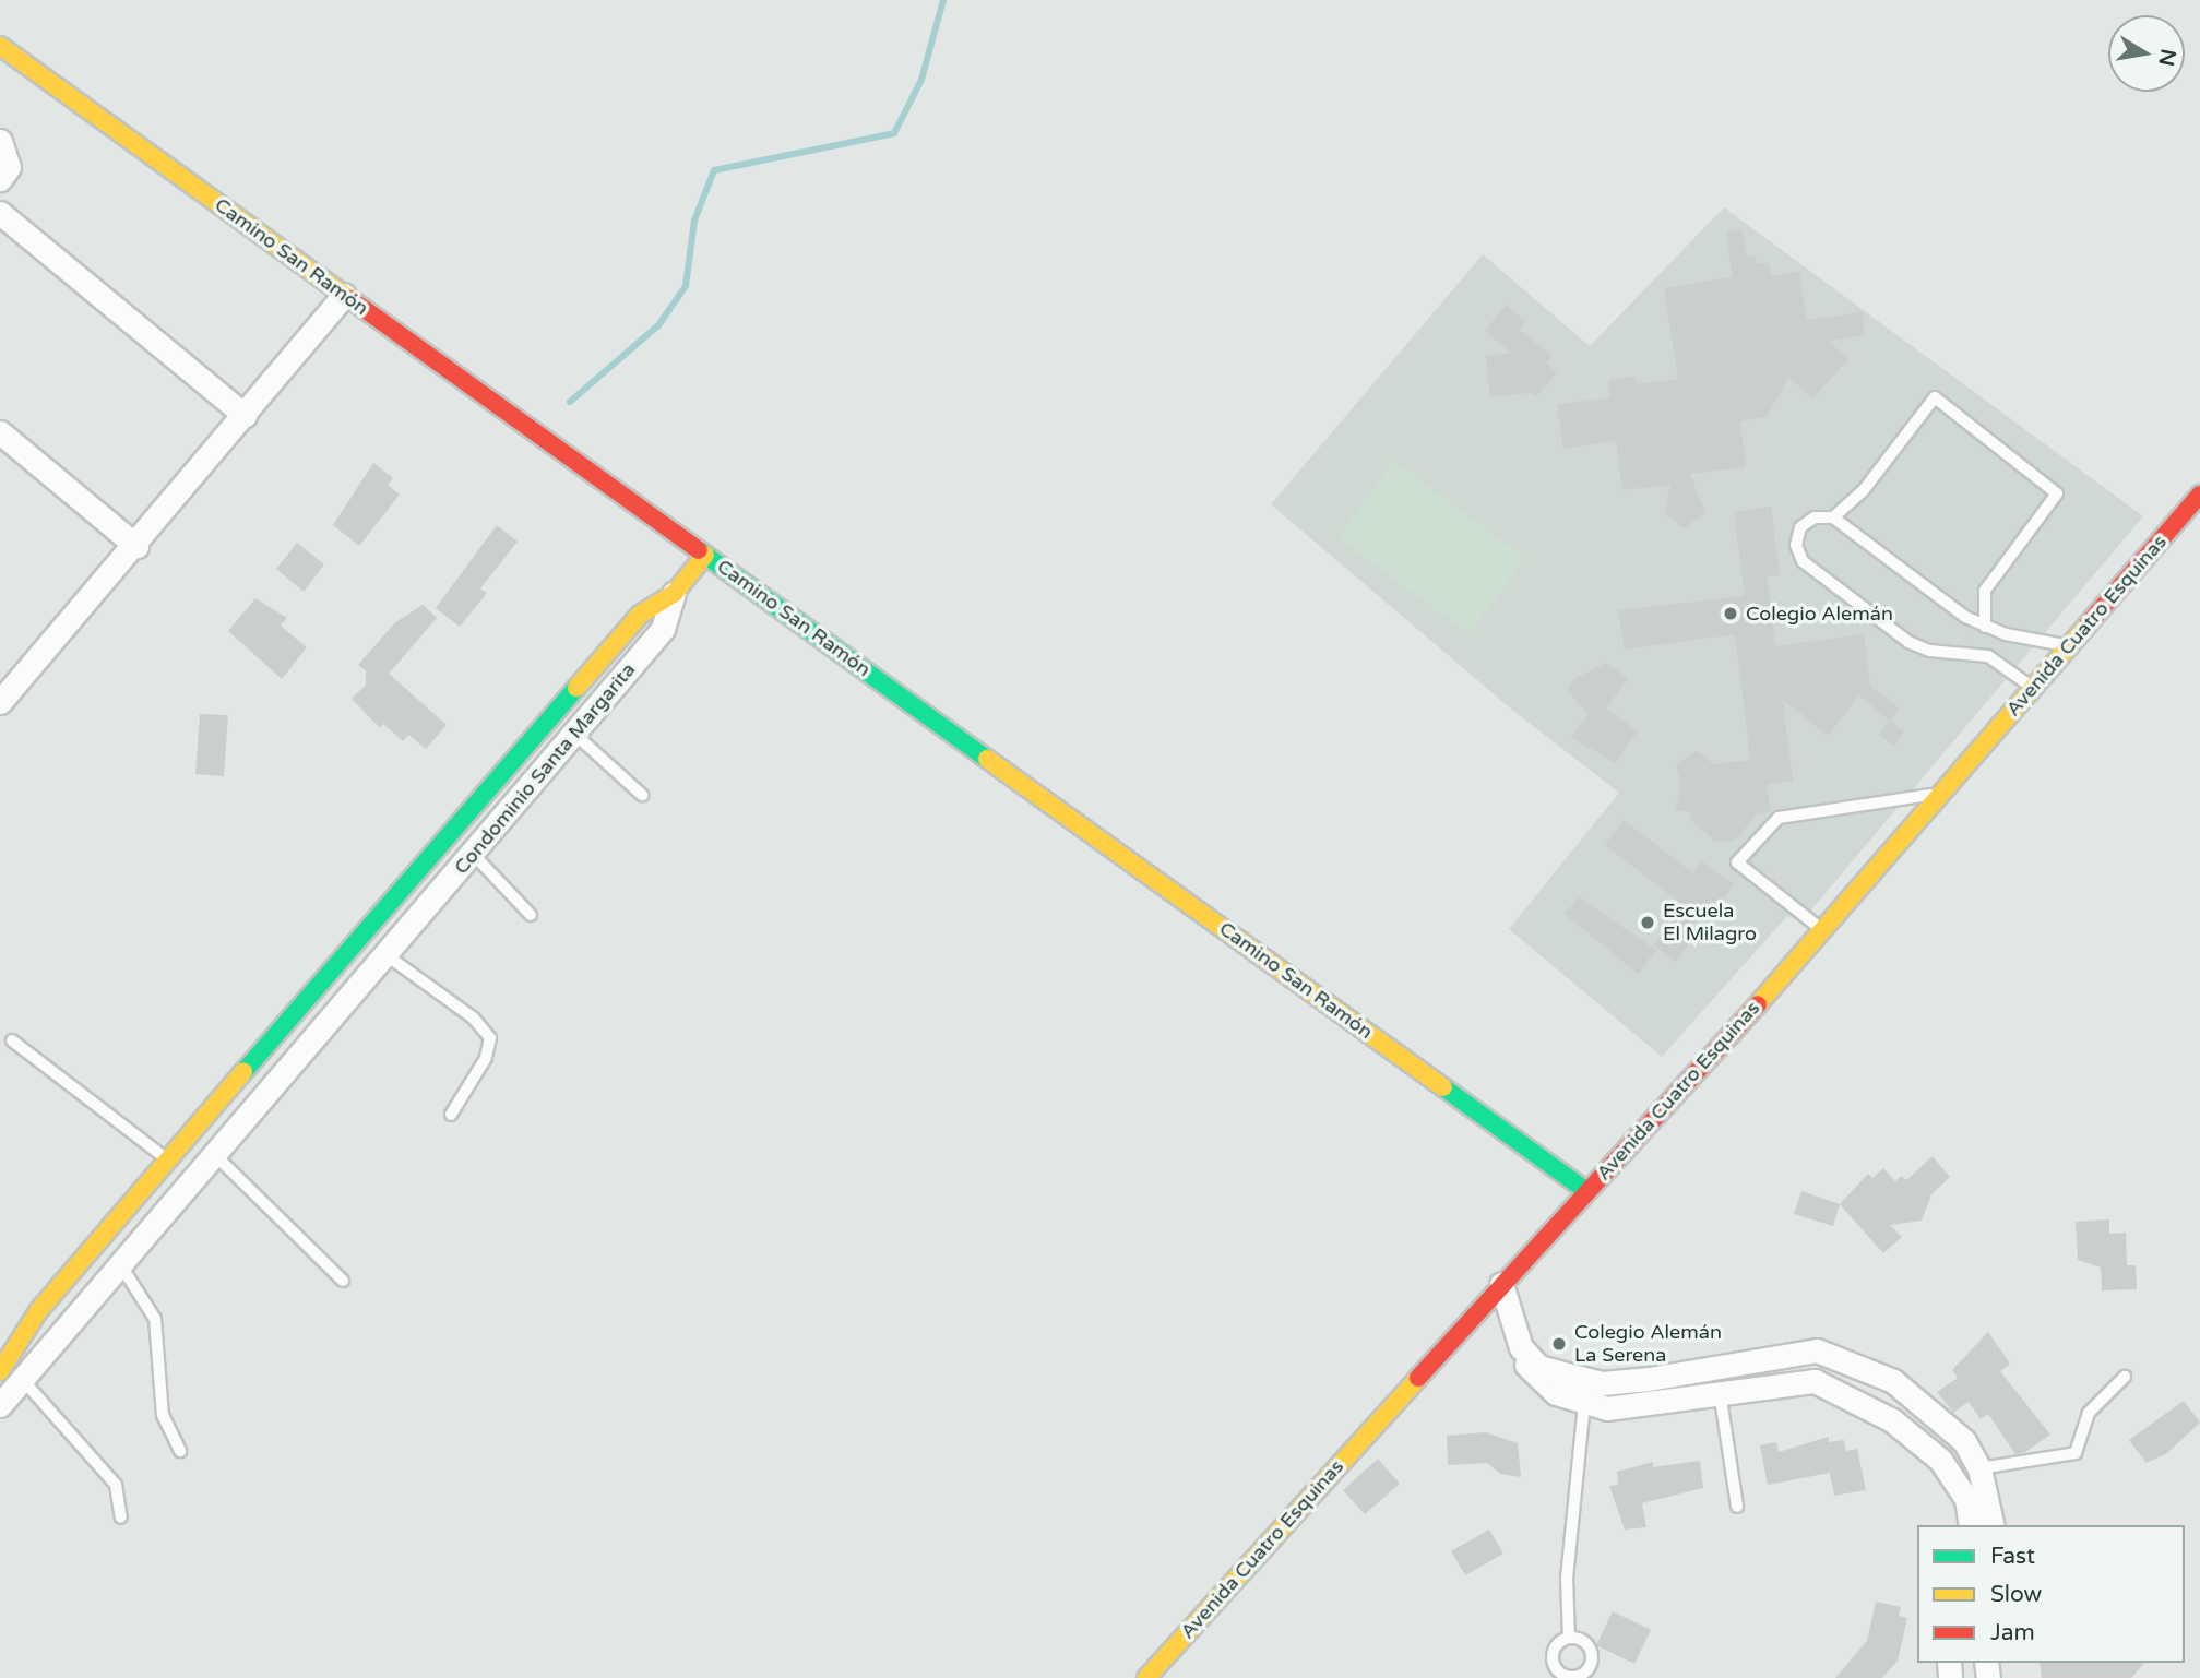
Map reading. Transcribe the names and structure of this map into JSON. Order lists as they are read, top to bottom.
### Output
{
  "streets": {
    "main road": ["Camino San Ramón", "Avenida Cuatro Esquinas", "Condominio Santa Margarita"]
  },
  "crossings": [
    ["Camino San Ramón", "Avenida Cuatro Esquinas"],
    ["Camino San Ramón", "Condominio Santa Margarita"]
  ],
  "places": ["Colegio Alemán", "Escuela El Milagro", "Colegio Alemán La Serena"],
  "legend": ["Fast", "Slow", "Jam"],
  "north": "right"
}
